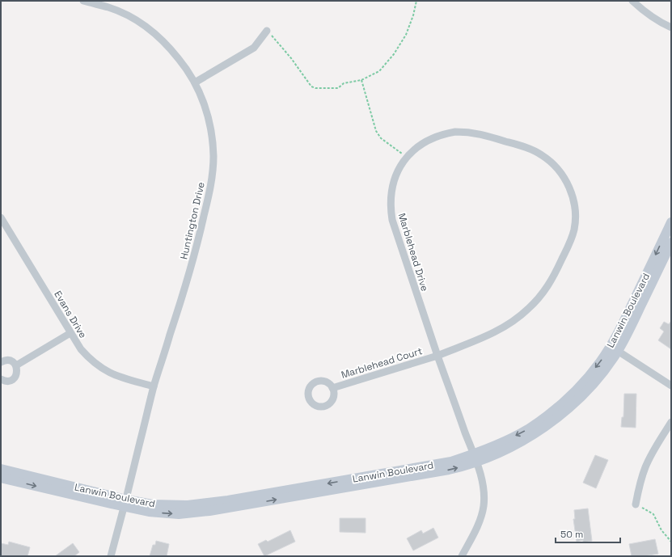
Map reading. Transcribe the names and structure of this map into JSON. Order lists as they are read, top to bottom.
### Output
{
  "streets": {
    "street": [
      "Huntington Drive",
      "Marblehead Drive",
      "Lanwin Boulevard",
      "Evans Drive",
      "Marblehead Court"
    ]
  },
  "crossings": [
    ["Huntington Drive", "Lanwin Boulevard"],
    ["Huntington Drive", "Evans Drive"],
    ["Marblehead Drive", "Lanwin Boulevard"],
    ["Marblehead Drive", "Marblehead Court"]
  ],
  "scale_bar": "50 m"
}
